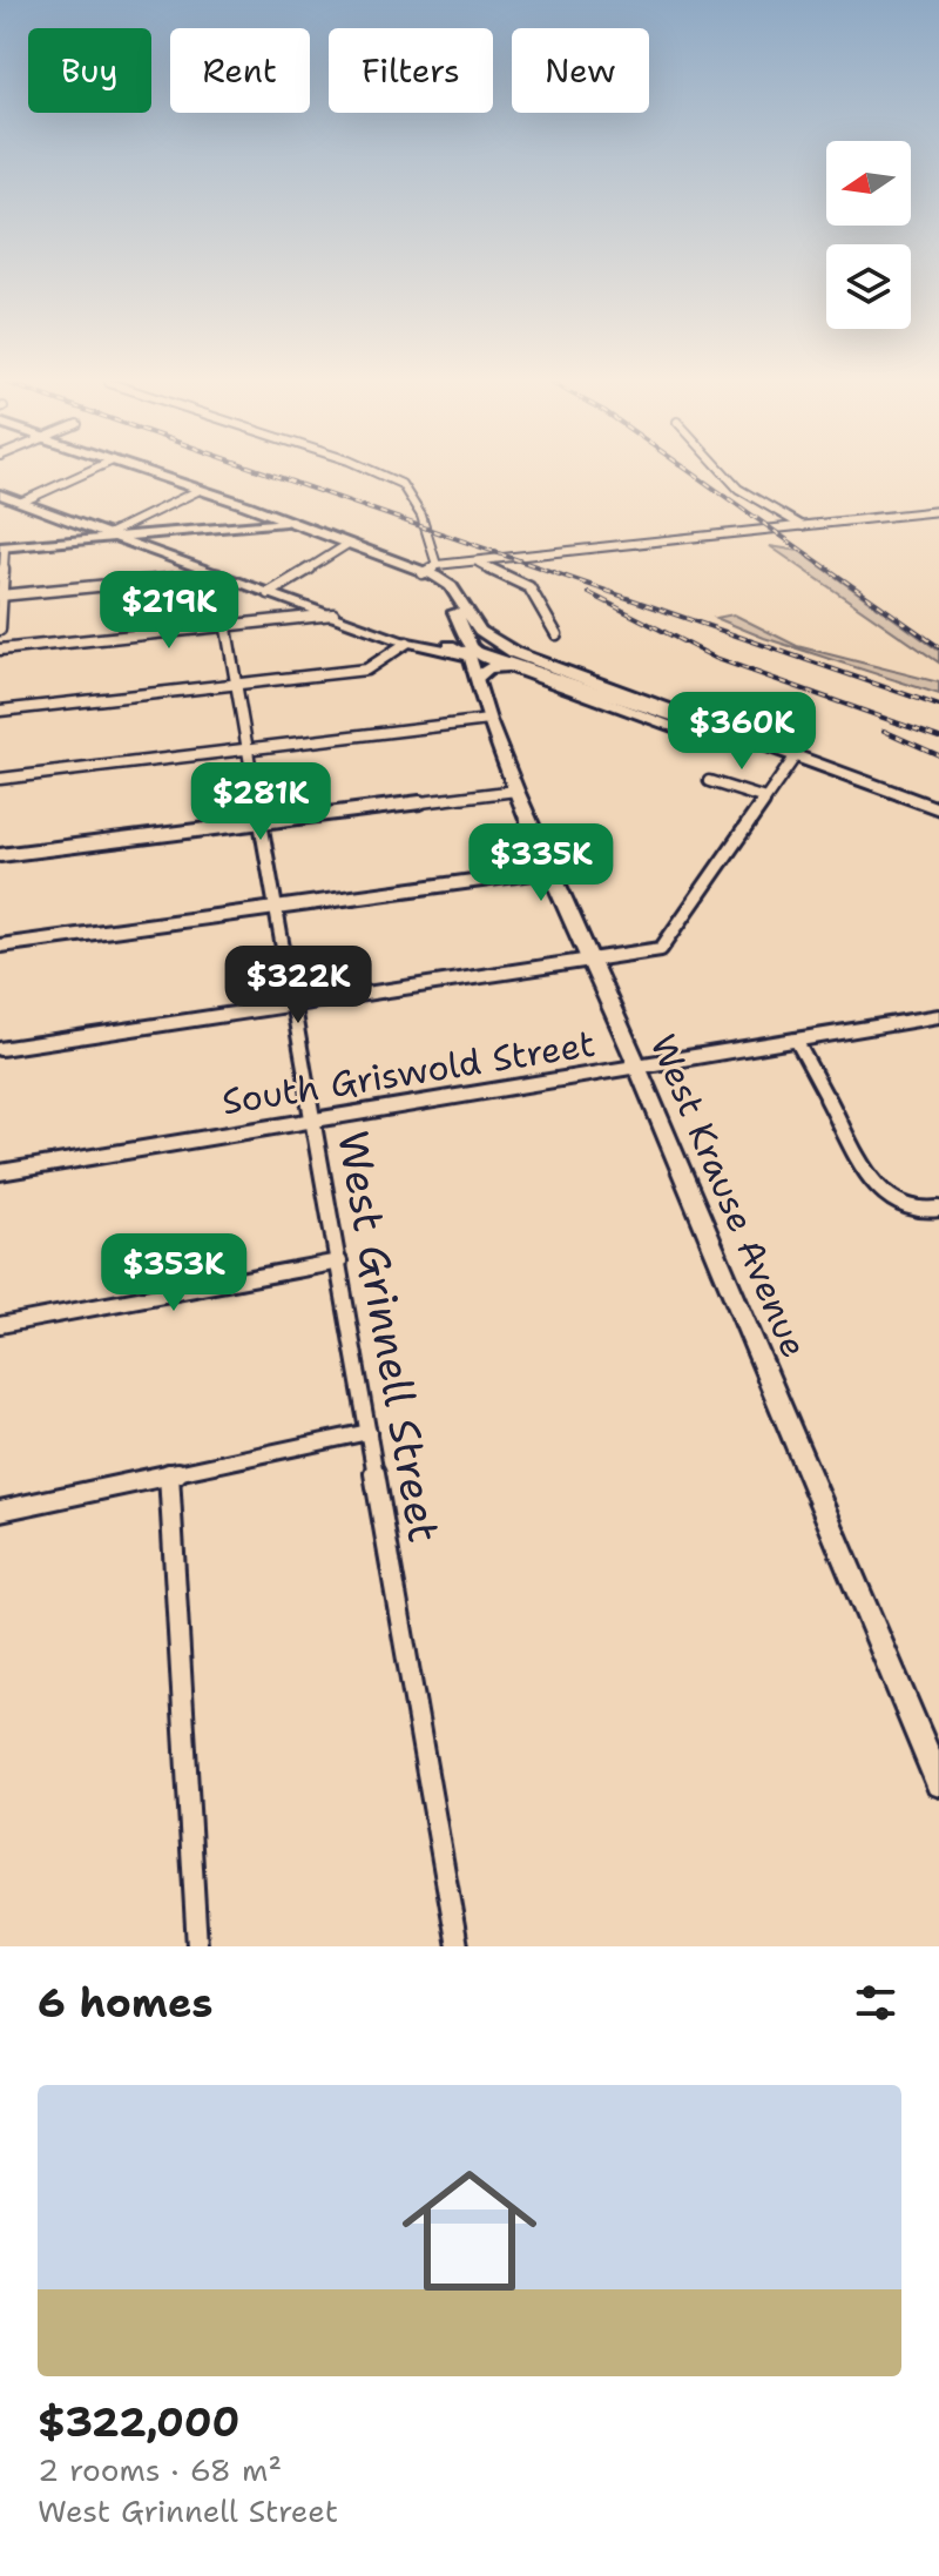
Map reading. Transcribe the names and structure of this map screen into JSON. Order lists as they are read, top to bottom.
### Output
{
  "streets": {
    "street": ["South Griswold Street", "West Krause Avenue", "West Grinnell Street"]
  },
  "crossings": [
    ["South Griswold Street", "West Krause Avenue"],
    ["South Griswold Street", "West Grinnell Street"]
  ],
  "north": "left",
  "page": {
    "chip": [
      "Buy",
      "Rent",
      "Filters",
      "New"
    ],
    "price": [
      "$219K",
      "$360K",
      "$281K",
      "$335K",
      "$322K",
      "$353K"
    ],
    "heading": "6 homes",
    "list": [
      {
        "name": "$322,000",
        "note": "2 rooms · 68 m² · West Grinnell Street"
      }
    ]
  }
}
